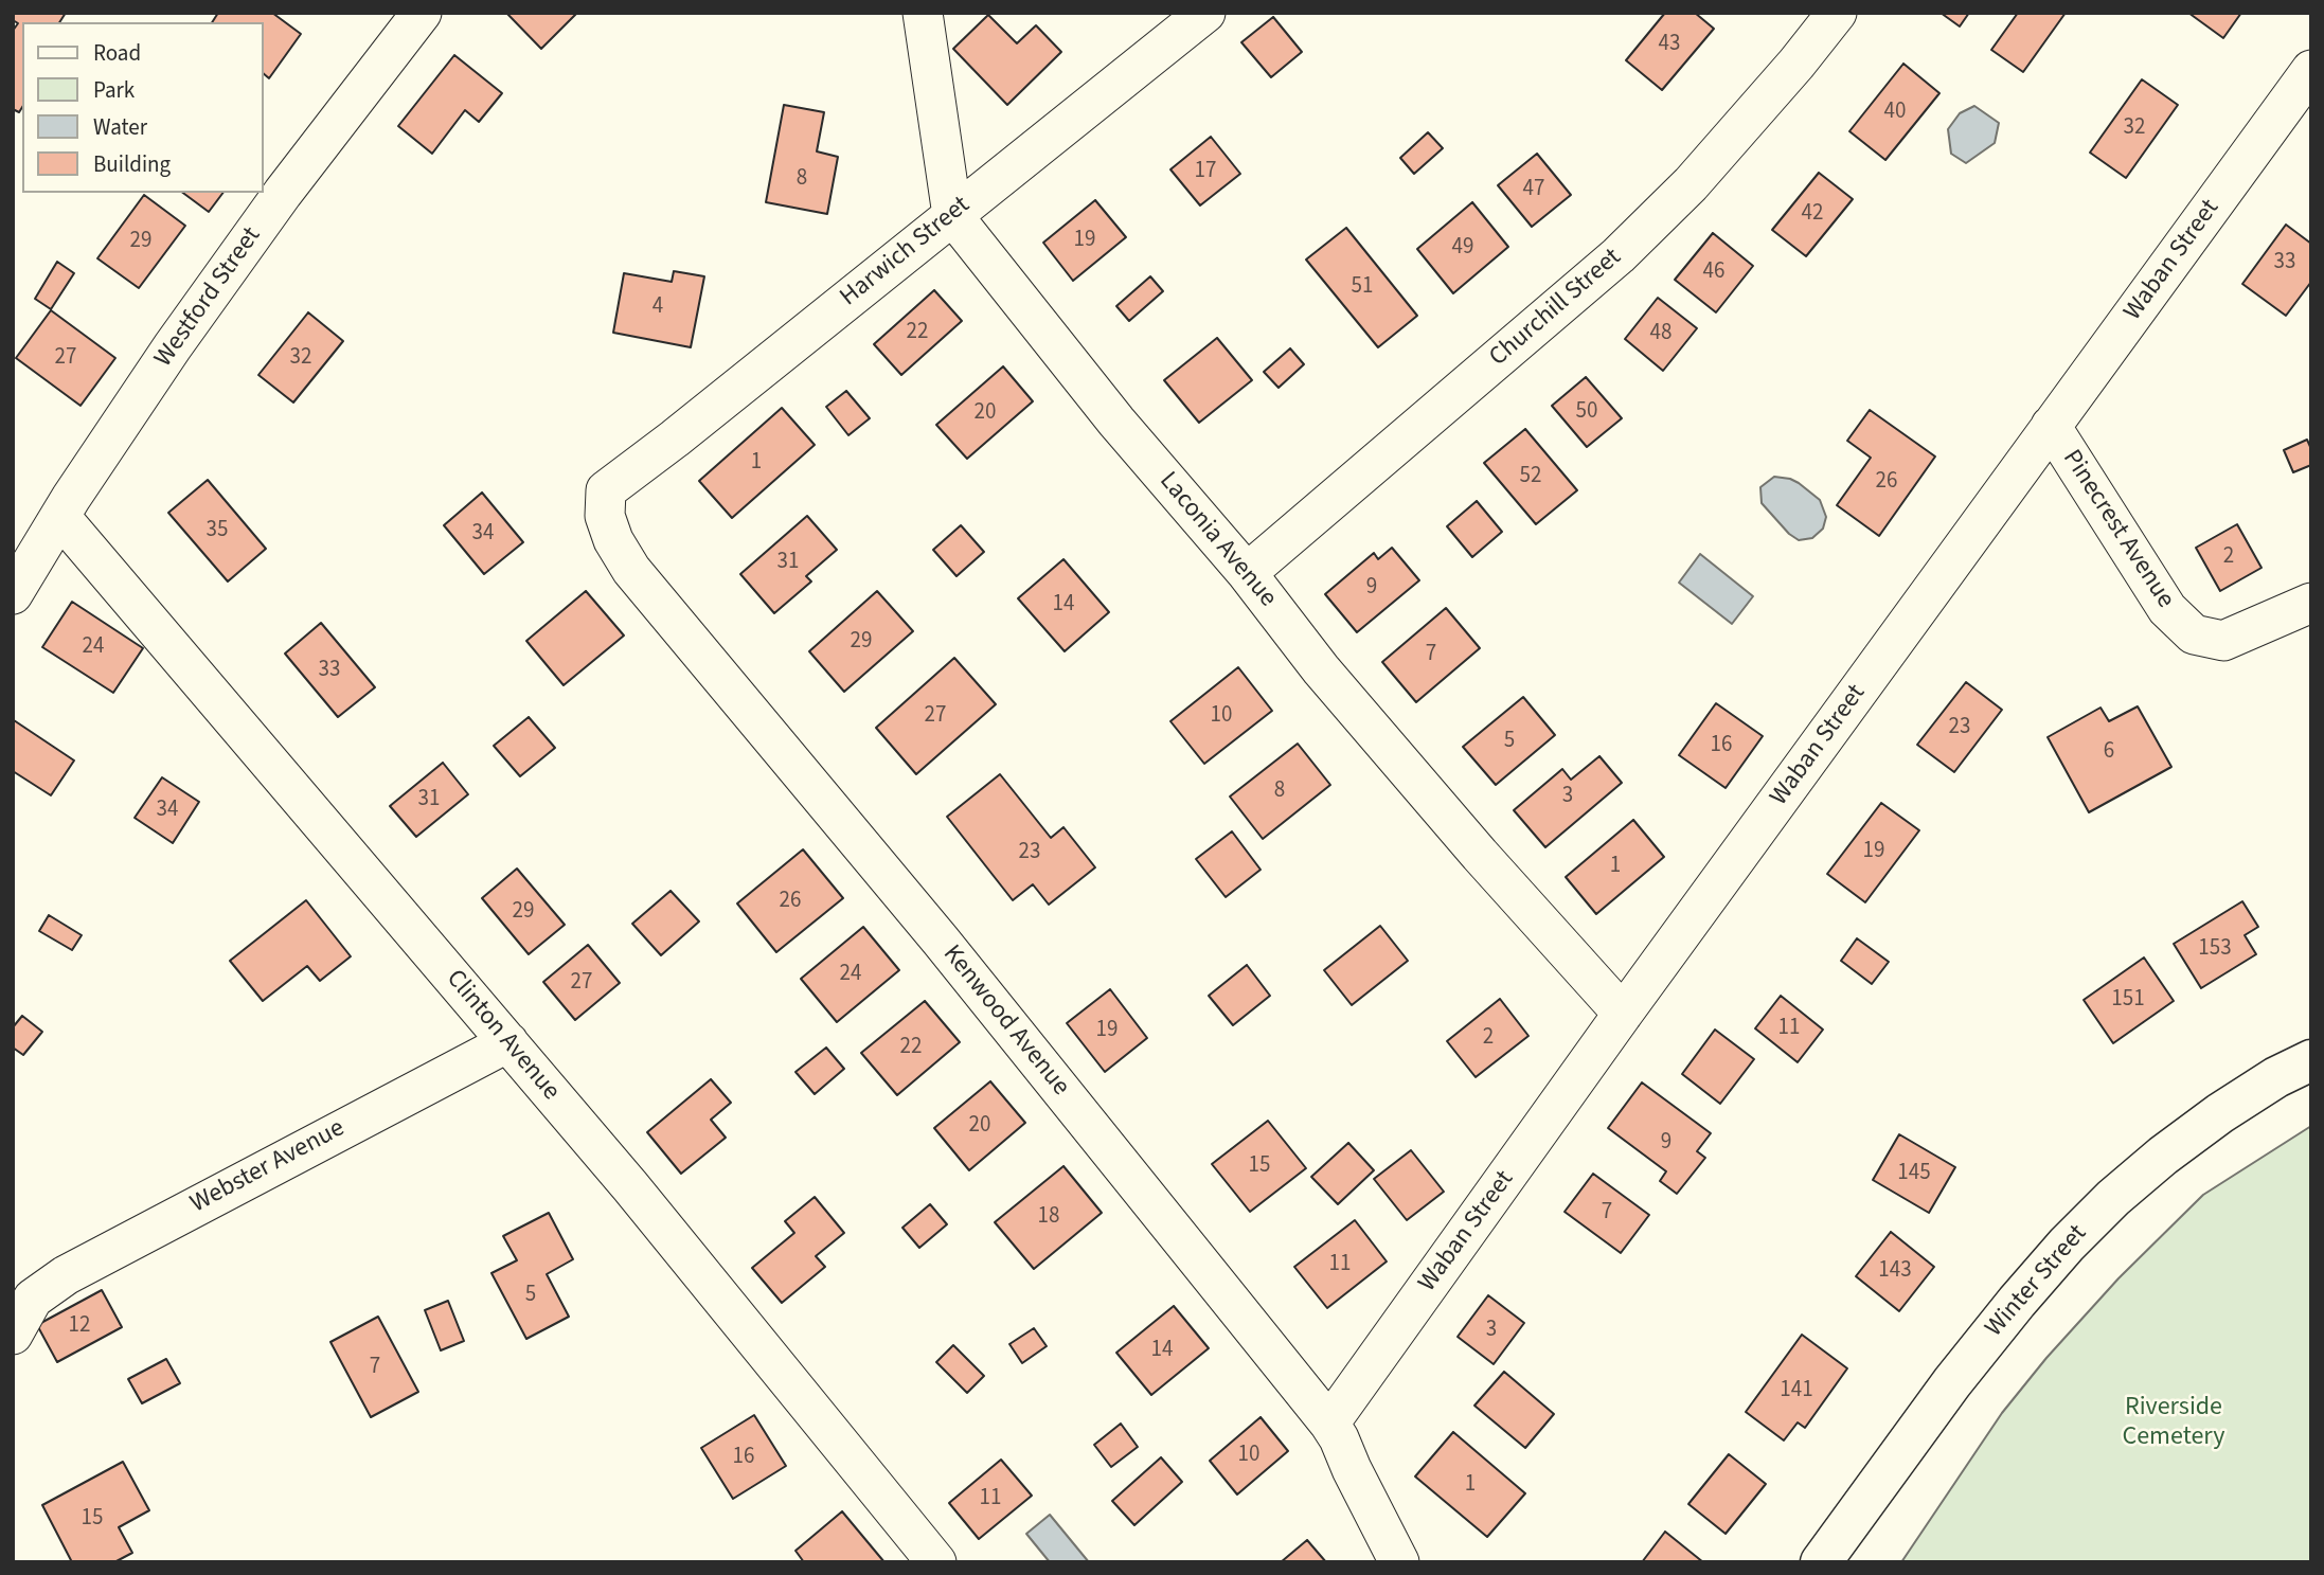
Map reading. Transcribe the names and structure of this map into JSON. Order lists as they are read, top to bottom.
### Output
{
  "streets": {
    "main road": ["Winter Street"],
    "street": [
      "Harwich Street",
      "Waban Street",
      "Westford Street",
      "Churchill Street",
      "Pinecrest Avenue",
      "Laconia Avenue",
      "Kenwood Avenue",
      "Clinton Avenue",
      "Webster Avenue"
    ]
  },
  "crossings": [
    ["Harwich Street", "Laconia Avenue"],
    ["Harwich Street", "Kenwood Avenue"],
    ["Waban Street", "Pinecrest Avenue"],
    ["Waban Street", "Laconia Avenue"],
    ["Waban Street", "Kenwood Avenue"],
    ["Westford Street", "Clinton Avenue"],
    ["Churchill Street", "Laconia Avenue"],
    ["Clinton Avenue", "Webster Avenue"]
  ],
  "parks": ["Riverside Cemetery"],
  "house_numbers": [
    "43",
    "40",
    "32",
    "17",
    "8",
    "47",
    "42",
    "19",
    "29",
    "49",
    "33",
    "46",
    "51",
    "4",
    "22",
    "48",
    "27",
    "32",
    "50",
    "20",
    "1",
    "52",
    "26",
    "35",
    "34",
    "2",
    "31",
    "9",
    "14",
    "29",
    "24",
    "7",
    "33",
    "27",
    "10",
    "23",
    "5",
    "16",
    "6",
    "8",
    "3",
    "31",
    "34",
    "19",
    "23",
    "1",
    "26",
    "29",
    "153",
    "24",
    "27",
    "151",
    "11",
    "19",
    "2",
    "22",
    "20",
    "9",
    "15",
    "145",
    "7",
    "18",
    "11",
    "143",
    "5",
    "12",
    "3",
    "14",
    "7",
    "141",
    "10",
    "16",
    "1",
    "11",
    "15"
  ],
  "legend": [
    "Road",
    "Park",
    "Water",
    "Building"
  ]
}
